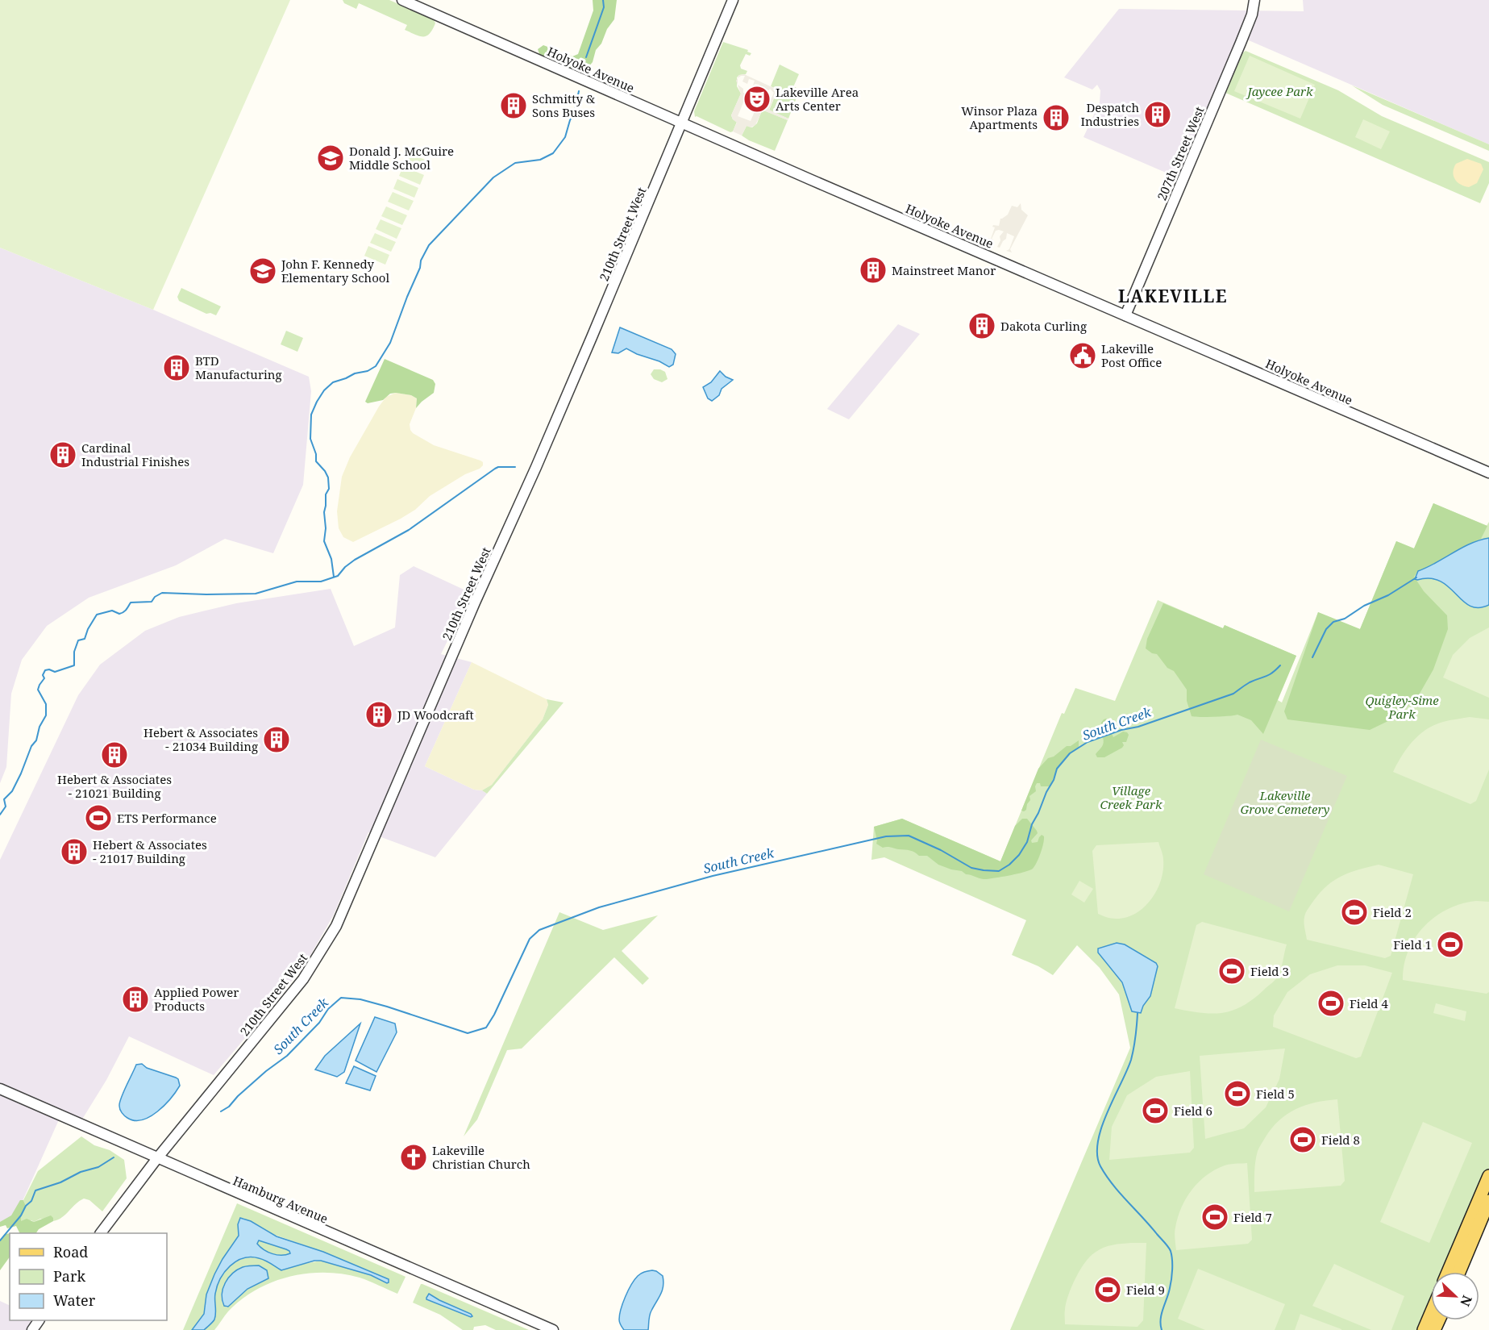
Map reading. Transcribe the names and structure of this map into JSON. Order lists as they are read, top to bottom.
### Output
{
  "streets": {
    "street": [
      "Holyoke Avenue",
      "207th Street West",
      "210th Street West",
      "Hamburg Avenue"
    ]
  },
  "crossings": [
    ["Holyoke Avenue", "207th Street West"],
    ["Holyoke Avenue", "210th Street West"],
    ["210th Street West", "Hamburg Avenue"]
  ],
  "districts": ["LAKEVILLE"],
  "water": ["South Creek"],
  "parks": [
    "Jaycee Park",
    "Quigley-Sime Park",
    "Village Creek Park",
    "Lakeville Grove Cemetery"
  ],
  "places": {
    "theatre": ["Lakeville Area Arts Center"],
    "building": [
      "Schmitty & Sons Buses",
      "Despatch Industries",
      "Winsor Plaza Apartments",
      "Mainstreet Manor",
      "Dakota Curling",
      "BTD Manufacturing",
      "Cardinal Industrial Finishes",
      "JD Woodcraft",
      "Hebert & Associates - 21034 Building",
      "Hebert & Associates - 21021 Building",
      "Hebert & Associates - 21017 Building",
      "Applied Power Products"
    ],
    "school or university": ["Donald J. McGuire Middle School", "John F. Kennedy Elementary School"],
    "public building": ["Lakeville Post Office"],
    "sports": [
      "ETS Performance",
      "Field 2",
      "Field 1",
      "Field 3",
      "Field 4",
      "Field 5",
      "Field 6",
      "Field 8",
      "Field 7",
      "Field 9"
    ],
    "church": ["Lakeville Christian Church"]
  },
  "legend": ["Road", "Park", "Water"],
  "north": "bottom right"
}
